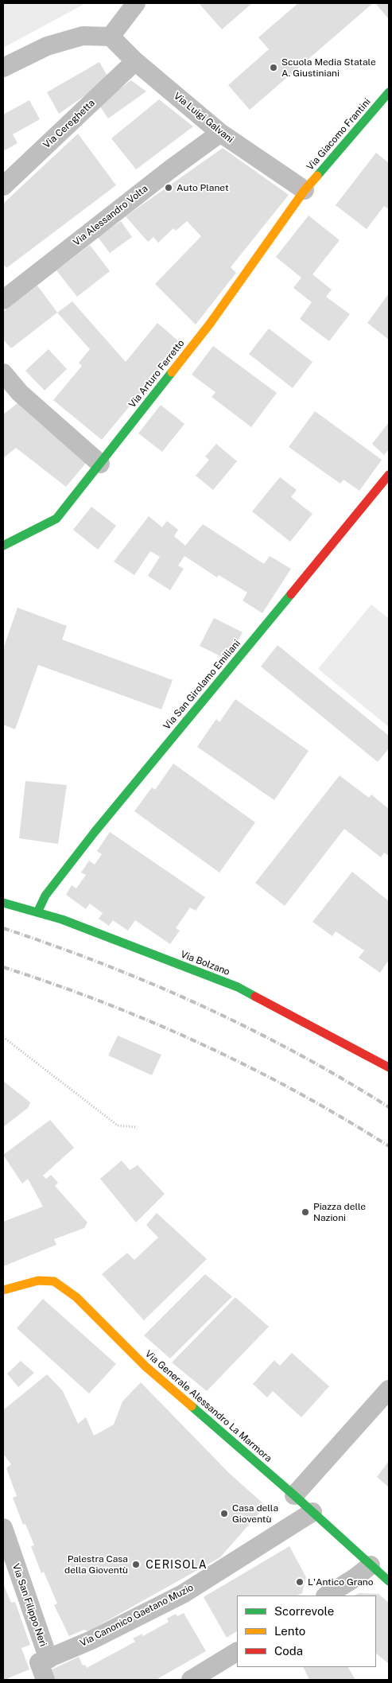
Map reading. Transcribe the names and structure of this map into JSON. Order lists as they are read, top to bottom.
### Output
{
  "streets": {
    "street": [
      "Via Luigi Galvani",
      "Via Cereghetta",
      "Via Giacomo Frantini",
      "Via Alessandro Volta",
      "Via Arturo Ferretto",
      "Via San Girolamo Emiliani",
      "Via Bolzano",
      "Via Generale Alessandro La Marmora",
      "Via San Filippo Neri",
      "Via Canonico Gaetano Muzio"
    ]
  },
  "crossings": [
    ["Via Luigi Galvani", "Via Cereghetta"],
    ["Via Luigi Galvani", "Via Giacomo Frantini"],
    ["Via Luigi Galvani", "Via Alessandro Volta"],
    ["Via Luigi Galvani", "Via Arturo Ferretto"],
    ["Via Giacomo Frantini", "Via Arturo Ferretto"],
    ["Via San Girolamo Emiliani", "Via Bolzano"],
    ["Via Generale Alessandro La Marmora", "Via Canonico Gaetano Muzio"],
    ["Via San Filippo Neri", "Via Canonico Gaetano Muzio"]
  ],
  "districts": ["CERISOLA"],
  "places": [
    "Scuola Media Statale A. Giustiniani",
    "Auto Planet",
    "Piazza delle Nazioni",
    "Casa della Gioventù",
    "Palestra Casa della Gioventù",
    "L'Antico Grano"
  ],
  "legend": ["Scorrevole", "Lento", "Coda"]
}
